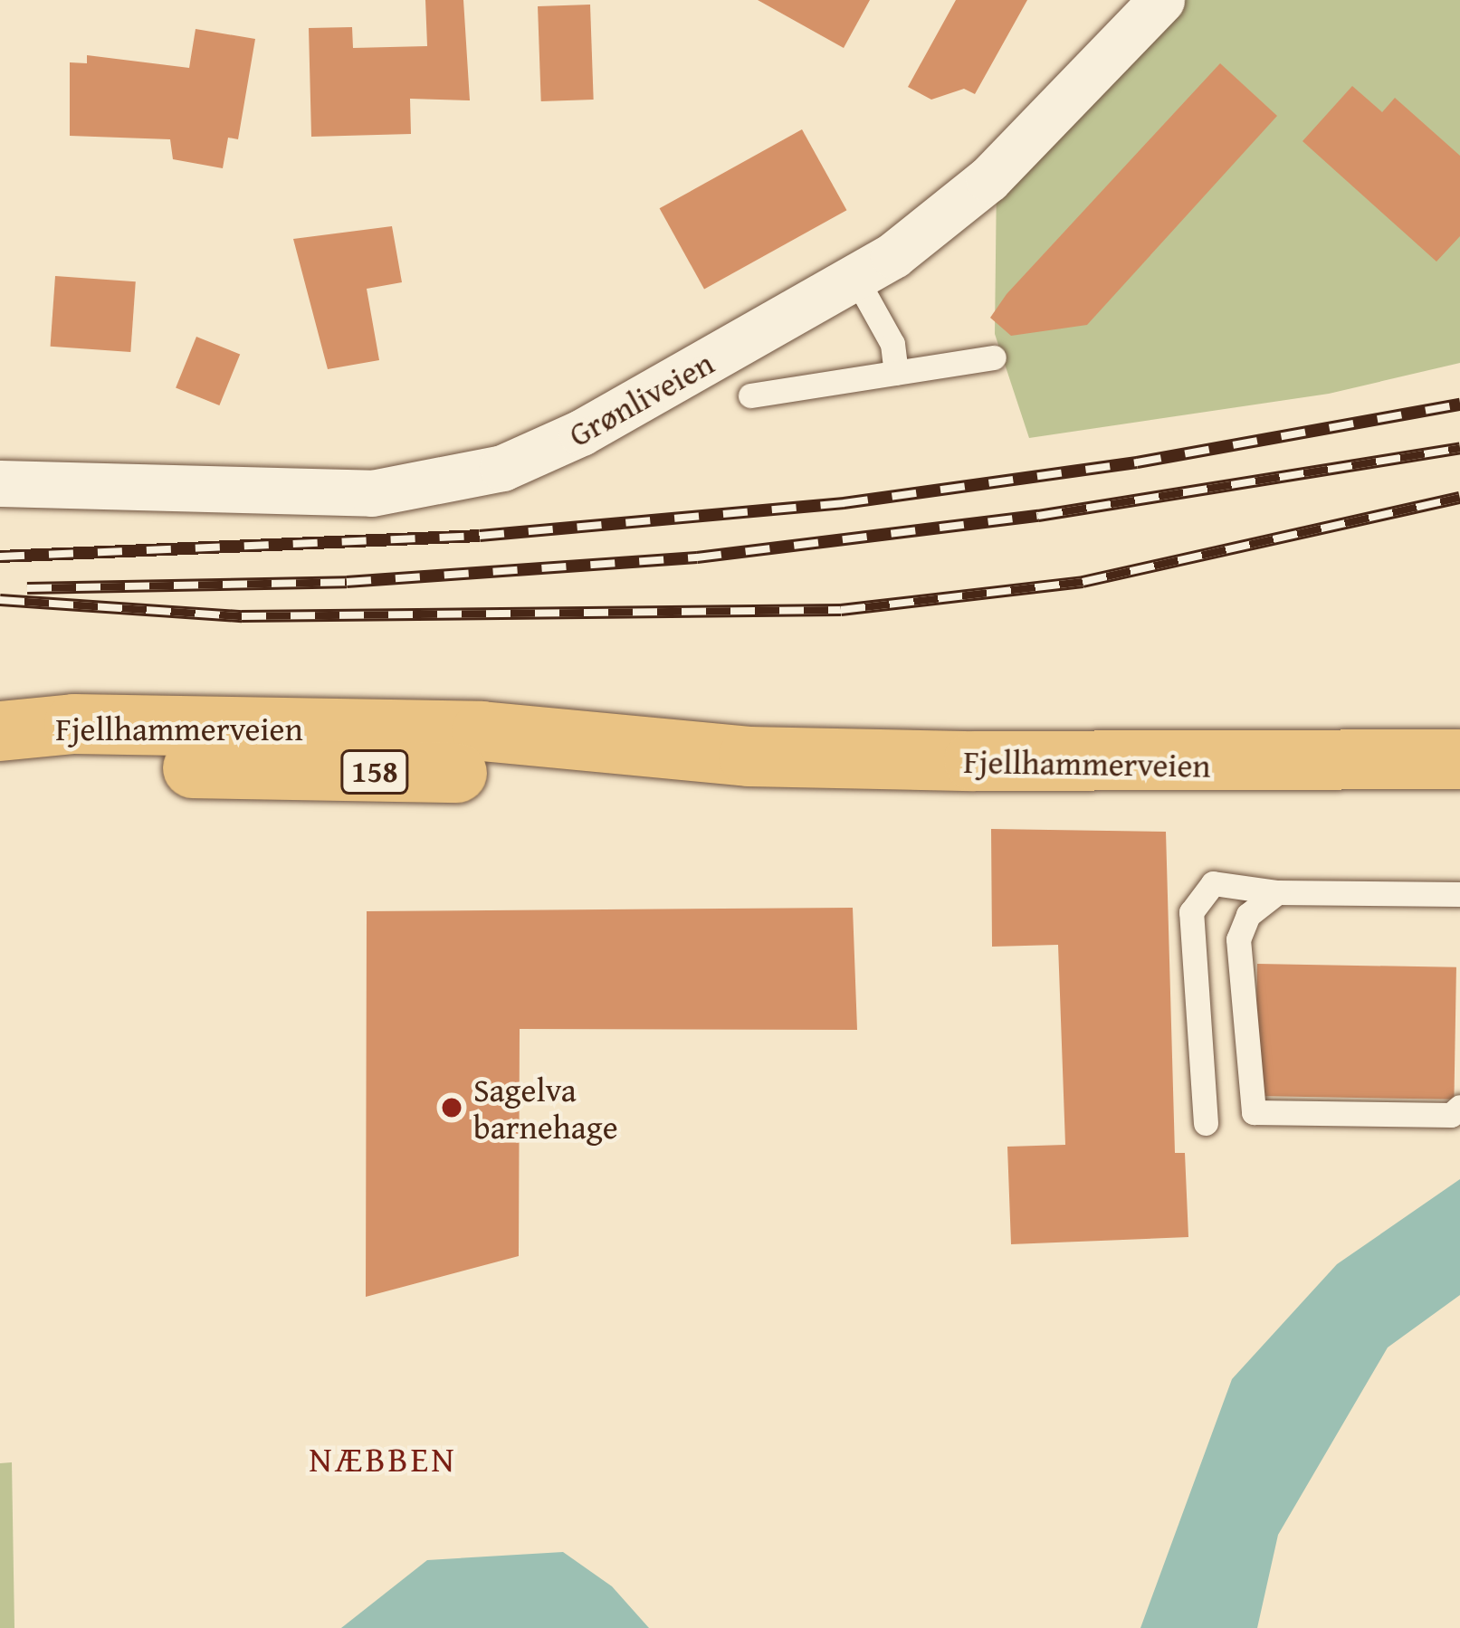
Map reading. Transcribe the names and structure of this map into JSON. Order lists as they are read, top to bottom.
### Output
{
  "streets": {
    "main road": ["Fjellhammerveien", "158"],
    "street": ["Grønliveien"]
  },
  "districts": ["NÆBBEN"],
  "places": ["Sagelva barnehage"]
}
